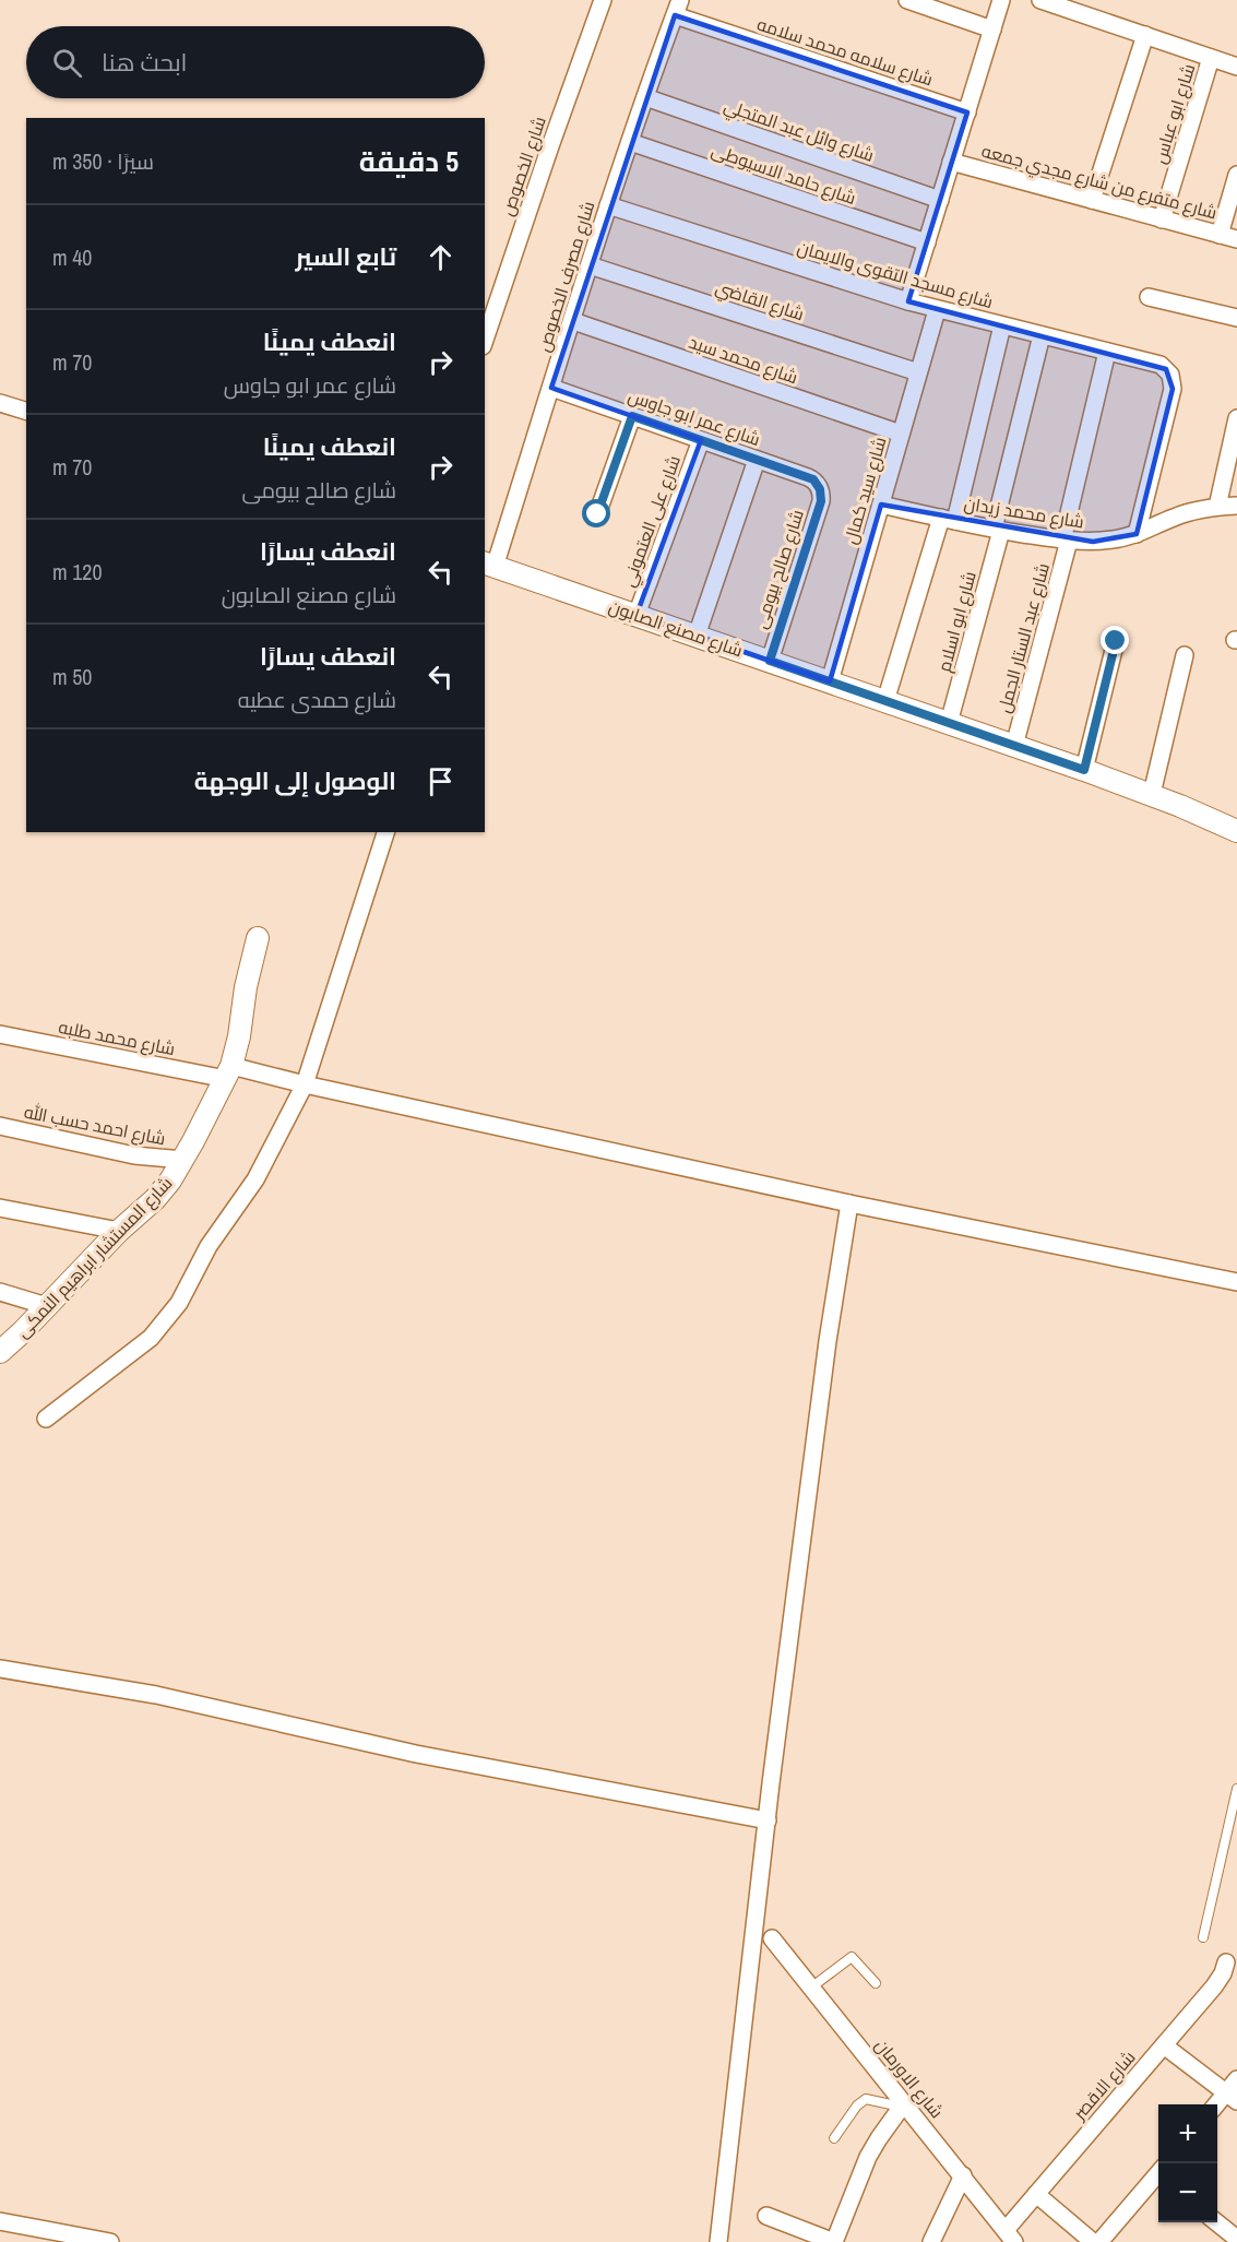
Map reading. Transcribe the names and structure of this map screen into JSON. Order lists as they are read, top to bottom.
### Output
{
  "streets": {
    "street": [
      "شارع سلامه محمد سلامه",
      "شارع ابو عباس",
      "شارع وائل عبد المتجلي",
      "شارع الخصوص",
      "شارع حامد الاسيوطى",
      "شارع متفرع من شارع مجدي جمعه",
      "شارع مسجد التقوى والايمان",
      "شارع مصرف الخصوص",
      "شارع القاضي",
      "شارع محمد سيد",
      "شارع عمر ابو جاوس",
      "شارع سيد كمال",
      "شارع محمد زيدان",
      "شارع على العتموني",
      "شارع صالح بيومى",
      "شارع ابو اسلام",
      "شارع مصنع الصابون",
      "شارع عبد الستار الجمل",
      "شارع محمد طلبه",
      "شارع احمد حسب الله",
      "شارع المستشار ابراهيم النمكى",
      "شارع الاورمان",
      "شارع الاقصر"
    ]
  },
  "crossings": [
    ["شارع سلامه محمد سلامه", "شارع مصرف الخصوص"],
    ["شارع ابو عباس", "شارع متفرع من شارع مجدي جمعه"],
    ["شارع وائل عبد المتجلي", "شارع مصرف الخصوص"],
    ["شارع حامد الاسيوطى", "شارع مصرف الخصوص"],
    ["شارع مسجد التقوى والايمان", "شارع مصرف الخصوص"],
    ["شارع مسجد التقوى والايمان", "شارع سيد كمال"],
    ["شارع مسجد التقوى والايمان", "شارع محمد زيدان"],
    ["شارع مسجد التقوى والايمان", "شارع ابو اسلام"],
    ["شارع مسجد التقوى والايمان", "شارع عبد الستار الجمل"],
    ["شارع مصرف الخصوص", "شارع القاضي"],
    ["شارع مصرف الخصوص", "شارع محمد سيد"],
    ["شارع مصرف الخصوص", "شارع عمر ابو جاوس"],
    ["شارع مصرف الخصوص", "شارع مصنع الصابون"],
    ["شارع القاضي", "شارع سيد كمال"],
    ["شارع محمد سيد", "شارع سيد كمال"],
    ["شارع عمر ابو جاوس", "شارع على العتموني"],
    ["شارع عمر ابو جاوس", "شارع صالح بيومى"],
    ["شارع سيد كمال", "شارع محمد زيدان"],
    ["شارع سيد كمال", "شارع مصنع الصابون"],
    ["شارع محمد زيدان", "شارع ابو اسلام"],
    ["شارع محمد زيدان", "شارع عبد الستار الجمل"],
    ["شارع على العتموني", "شارع مصنع الصابون"],
    ["شارع صالح بيومى", "شارع مصنع الصابون"],
    ["شارع ابو اسلام", "شارع مصنع الصابون"],
    ["شارع مصنع الصابون", "شارع عبد الستار الجمل"],
    ["شارع محمد طلبه", "شارع المستشار ابراهيم النمكى"],
    ["شارع احمد حسب الله", "شارع المستشار ابراهيم النمكى"],
    ["شارع الاورمان", "شارع الاقصر"]
  ],
  "page": {
    "search": "ابحث هنا",
    "heading": ["5 دقيقة", "سيرًا · 350 m"],
    "list": [
      ["تابع السير", "40 m"],
      ["انعطف يمينًا", "شارع عمر ابو جاوس", "70 m"],
      ["انعطف يمينًا", "شارع صالح بيومى", "70 m"],
      ["انعطف يسارًا", "شارع مصنع الصابون", "120 m"],
      ["انعطف يسارًا", "شارع حمدى عطيه", "50 m"],
      "الوصول إلى الوجهة"
    ],
    "map_buttons": ["+", "−"]
  }
}
